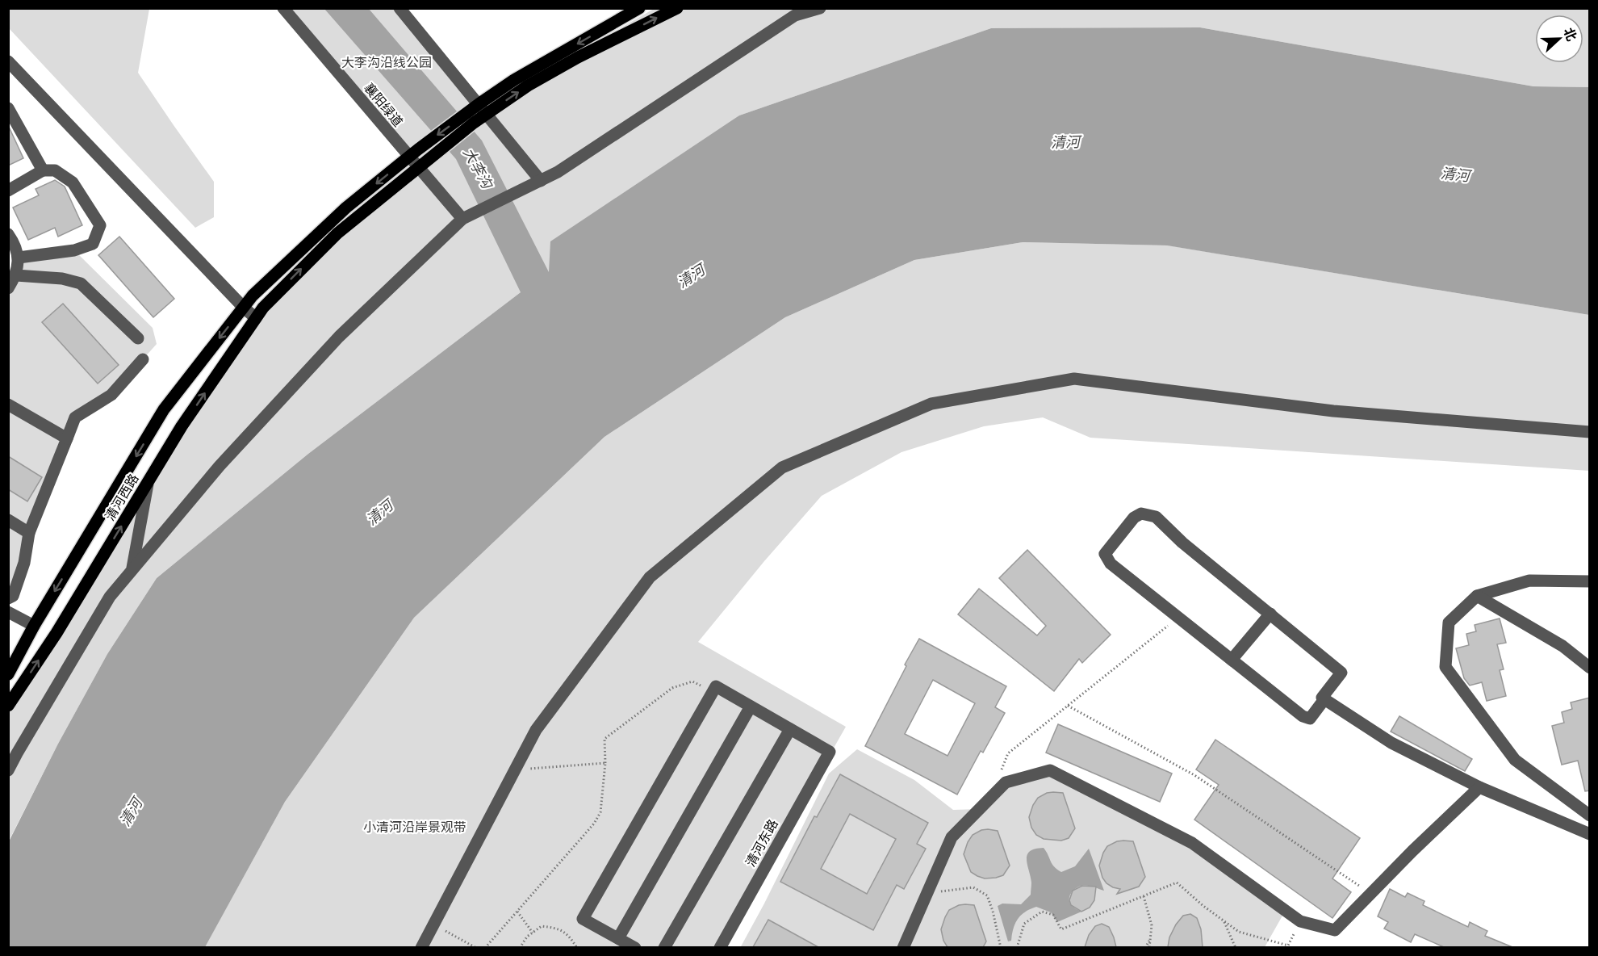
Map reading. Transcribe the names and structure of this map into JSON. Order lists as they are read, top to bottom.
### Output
{
  "streets": {
    "main road": ["清河西路"],
    "street": ["襄阳绿道", "清河东路"]
  },
  "crossings": [
    ["襄阳绿道", "清河西路"]
  ],
  "water": ["清河", "大李沟"],
  "parks": ["大李沟沿线公园", "小清河沿岸景观带"],
  "north": "right"
}
